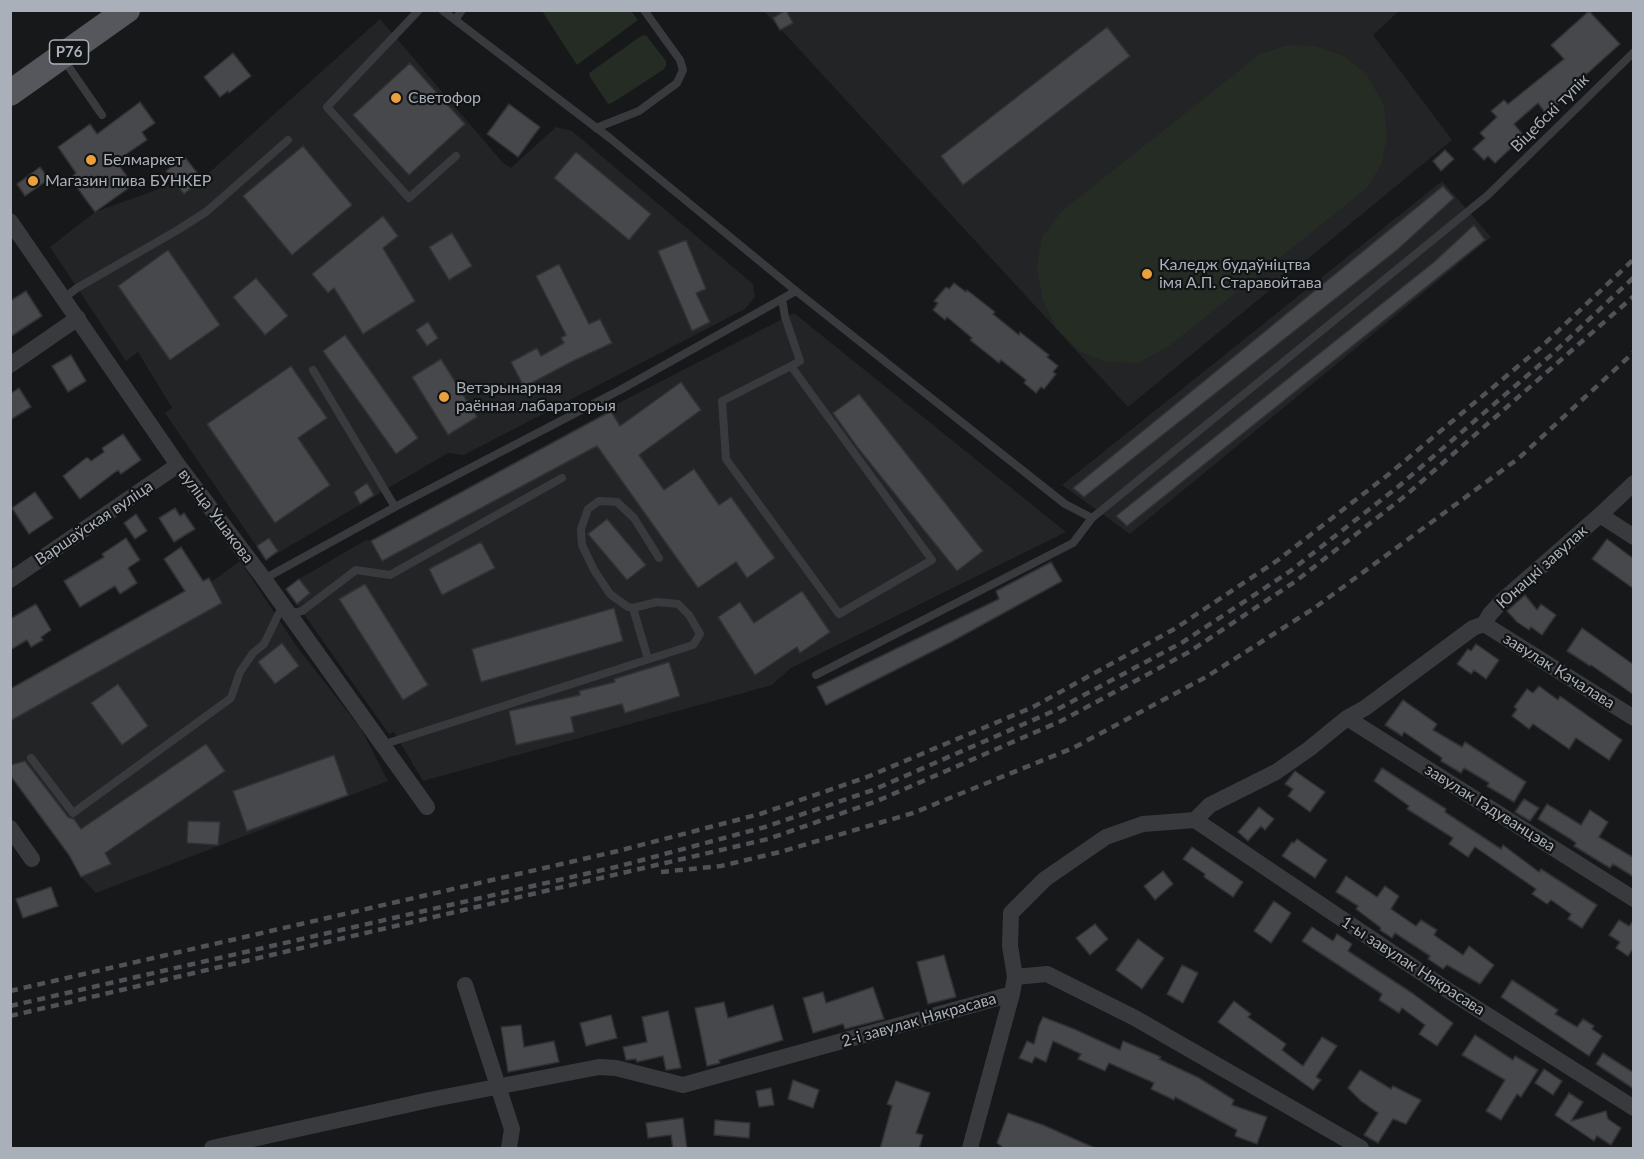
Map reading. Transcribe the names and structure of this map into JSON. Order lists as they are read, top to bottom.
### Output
{
  "streets": {
    "main road": ["Р76"],
    "street": [
      "вуліца Ушакова",
      "Варшаўская вуліца",
      "Юнацкі завулак",
      "завулак Качалава",
      "завулак Гадуванцэва",
      "1-ы завулак Някрасава",
      "2-і завулак Някрасава"
    ],
    "lane": ["Віцебскі тупік"]
  },
  "crossings": [
    ["вуліца Ушакова", "Варшаўская вуліца"],
    ["Юнацкі завулак", "завулак Качалава"],
    ["1-ы завулак Някрасава", "2-і завулак Някрасава"]
  ],
  "places": [
    "Светофор",
    "Белмаркет",
    "Магазин пива БУНКЕР",
    "Каледж будаўніцтва імя А.П. Старавойтава",
    "Ветэрынарная раённая лабараторыя"
  ]
}
